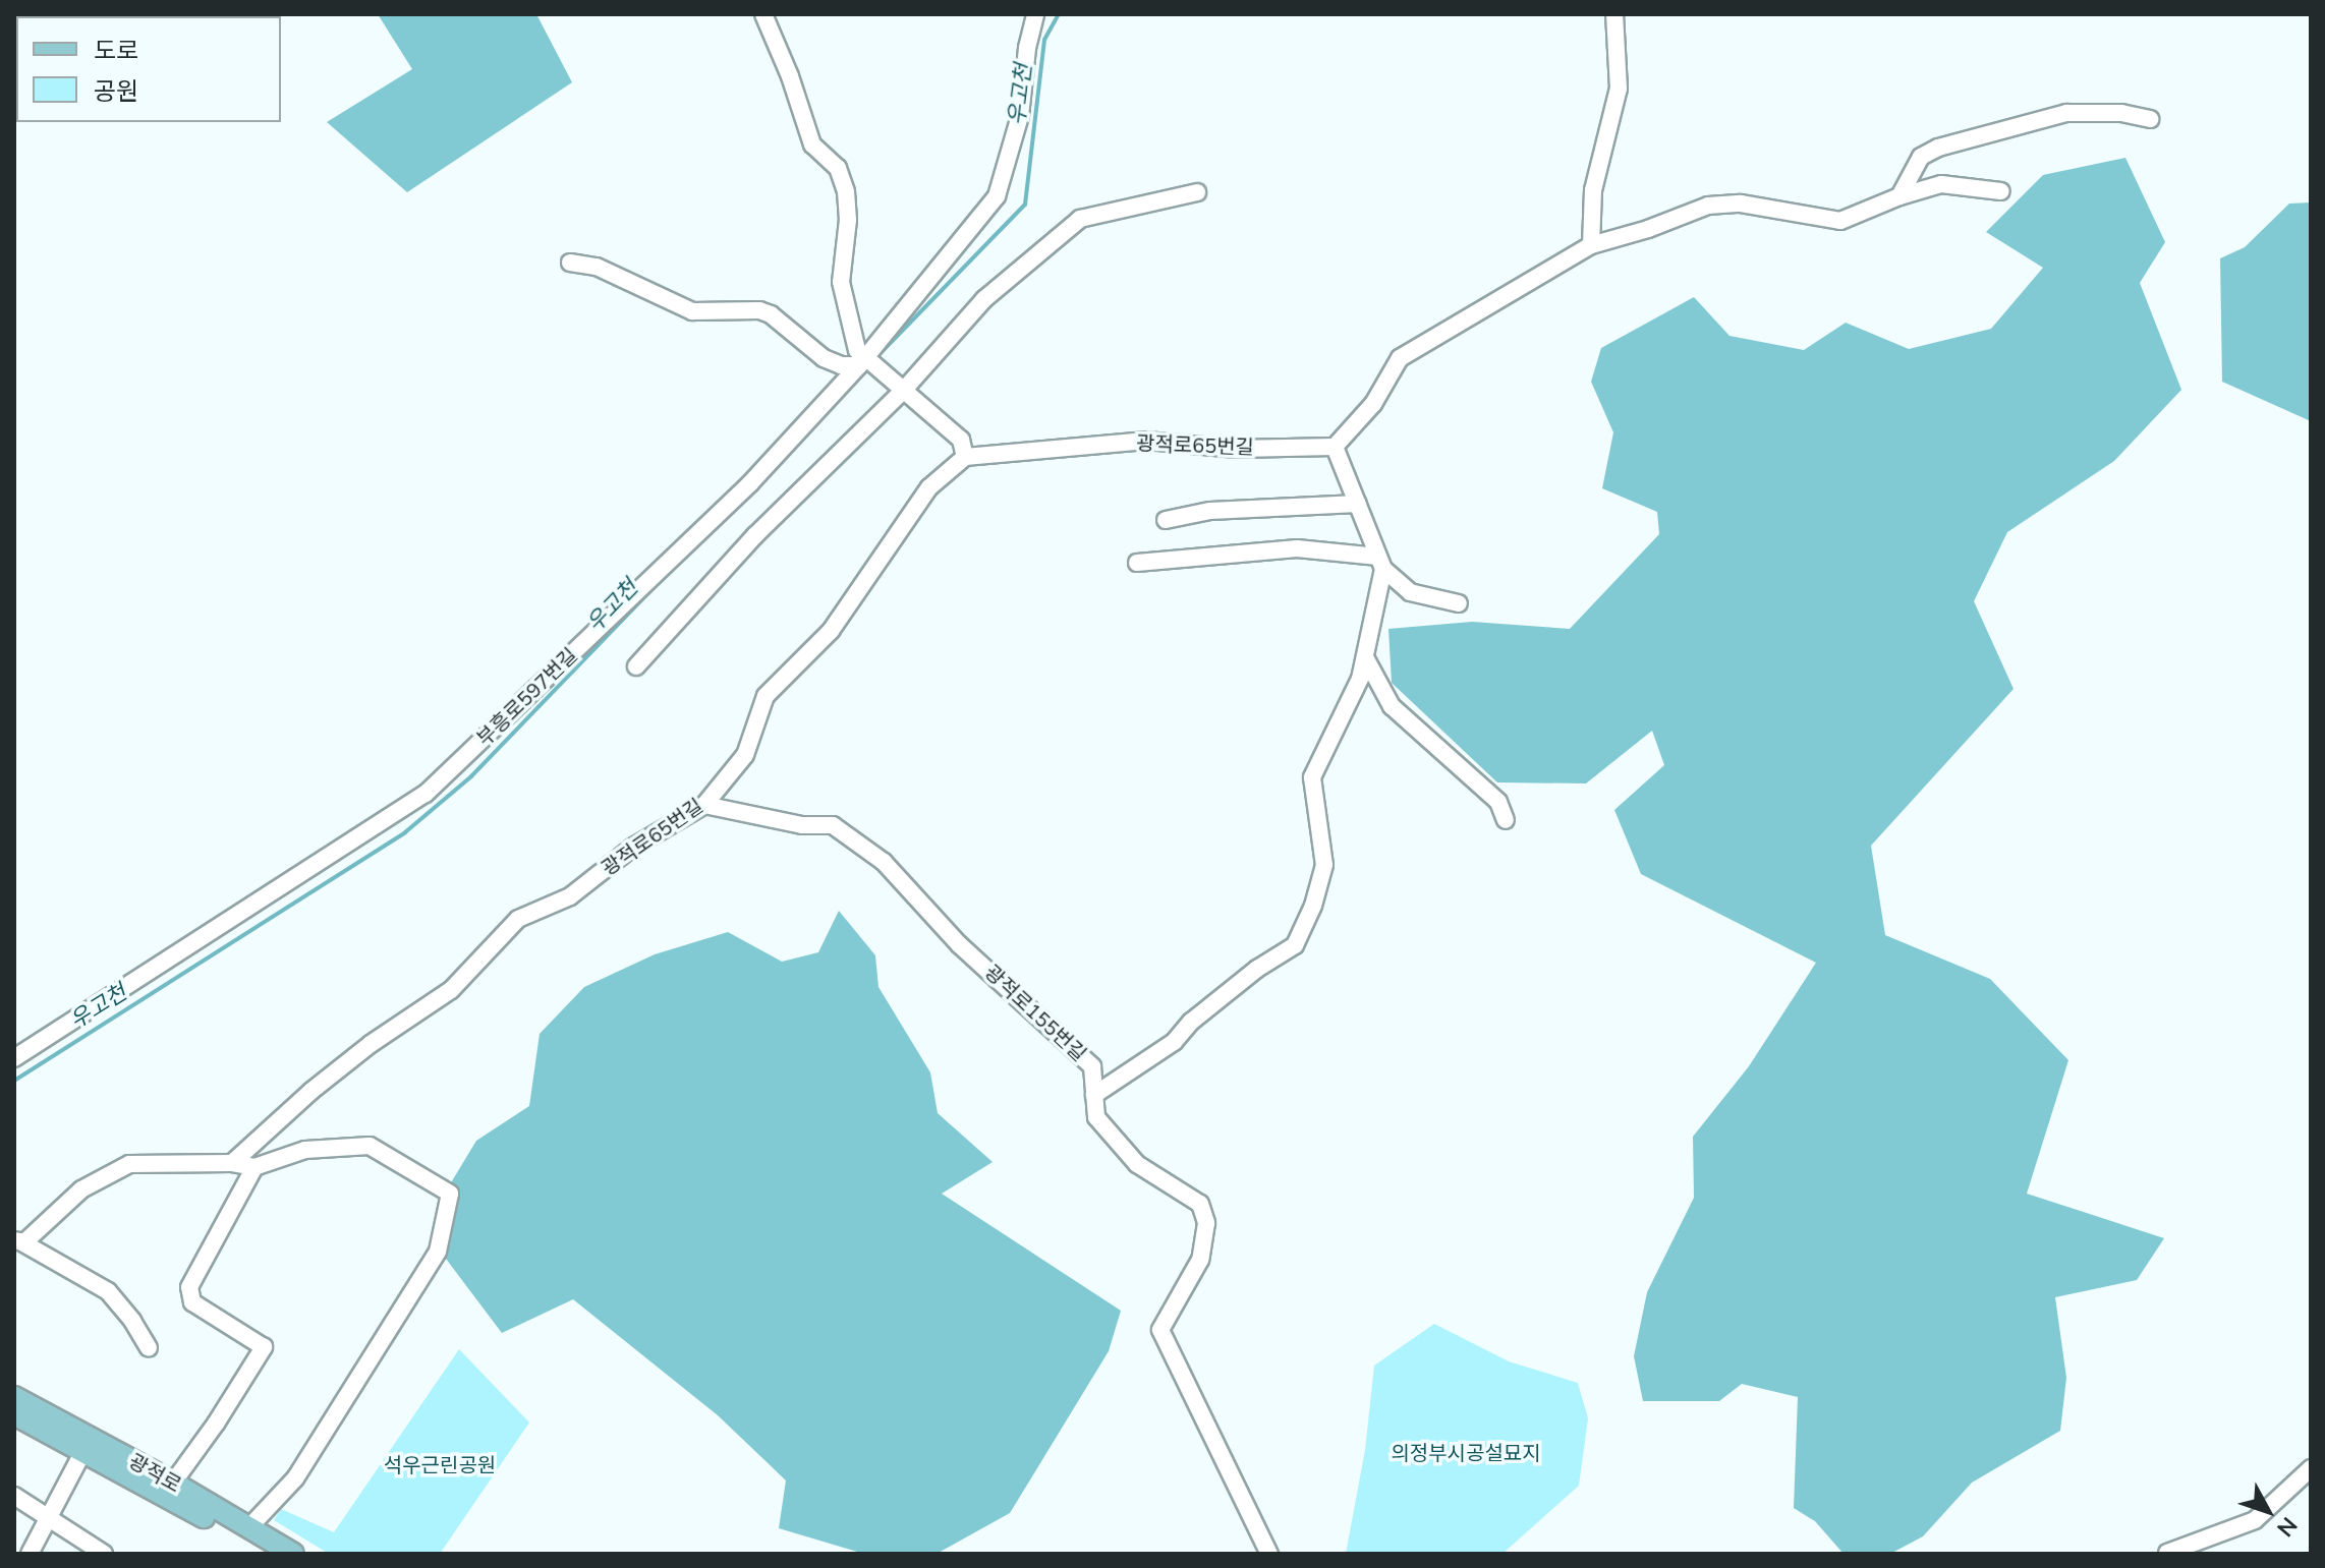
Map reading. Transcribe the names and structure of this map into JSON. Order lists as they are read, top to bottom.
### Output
{
  "streets": {
    "main road": ["광적로"],
    "street": ["광적로65번길", "부흥로597번길", "광적로155번길"]
  },
  "crossings": [
    ["광적로65번길", "광적로155번길"]
  ],
  "water": ["우고천"],
  "parks": ["의정부시공설묘지", "석우근린공원"],
  "legend": ["도로", "공원"],
  "north": "bottom right"
}
